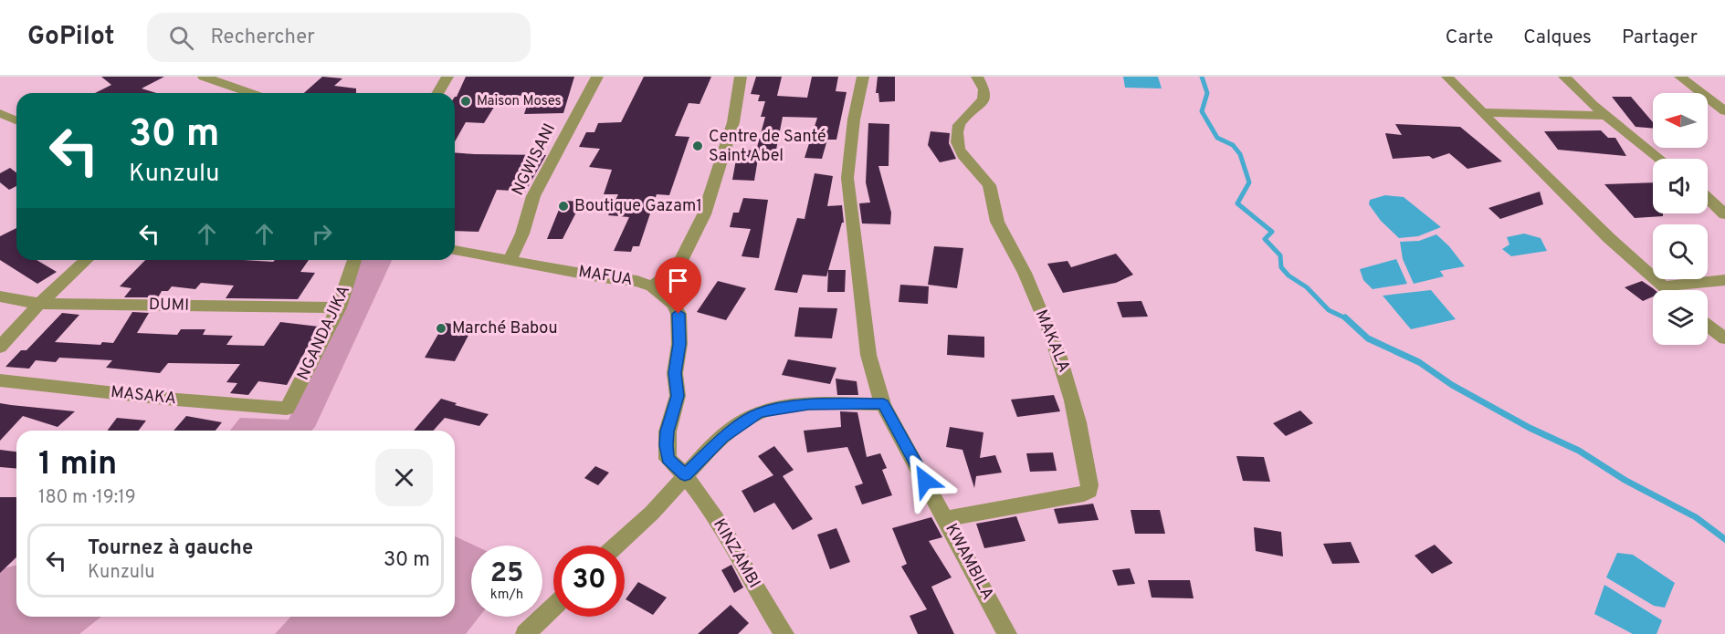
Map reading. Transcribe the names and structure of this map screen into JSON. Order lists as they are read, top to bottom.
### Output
{
  "streets": {
    "street": [
      "NGWISANI",
      "MAFUA",
      "DUMI",
      "NGANDAJIKA",
      "MAKALA",
      "MASAKA",
      "KINZAMBI",
      "KWAMBILA"
    ]
  },
  "crossings": [
    ["NGWISANI", "MAFUA"],
    ["MAFUA", "KINZAMBI"],
    ["DUMI", "NGANDAJIKA"],
    ["NGANDAJIKA", "MASAKA"],
    ["MAKALA", "KWAMBILA"]
  ],
  "places": [
    "Maison Moses",
    "Centre de Santé Saint Abel",
    "Boutique Gazam1",
    "Marché Babou"
  ],
  "north": "left",
  "page": {
    "header": "GoPilot",
    "search": "Rechercher",
    "nav": ["Carte", "Calques", "Partager"],
    "turn": ["30 m", "Kunzulu"],
    "heading": ["1 min", "180 m · 19:19"],
    "list": [
      {
        "name": "Tournez à gauche",
        "note": "Kunzulu",
        "value": "30 m"
      }
    ],
    "speed": "25 km/h",
    "limit": "30"
  }
}
